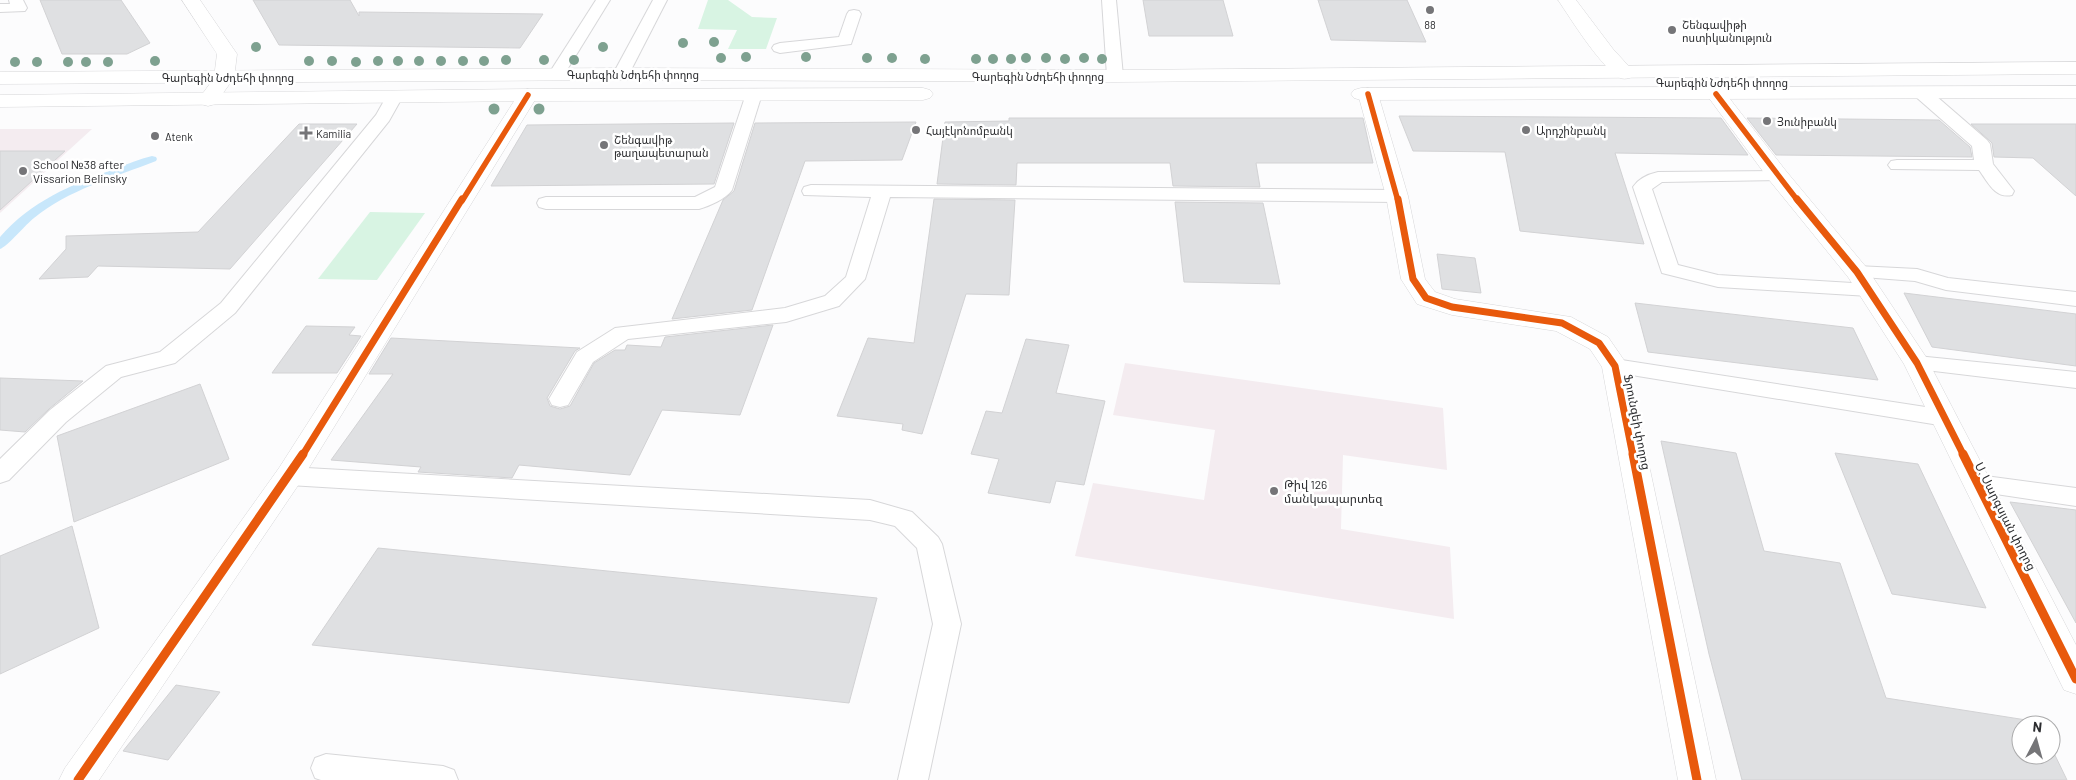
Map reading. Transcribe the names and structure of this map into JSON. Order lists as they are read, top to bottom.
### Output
{
  "streets": {
    "main road": ["Գարեգին Նժդեհի փողոց", "Ֆրունզեի փողոց", "Ս. Սարգսյան փողոց"]
  },
  "crossings": [
    ["Գարեգին Նժդեհի փողոց", "Ֆրունզեի փողոց"],
    ["Գարեգին Նժդեհի փողոց", "Ս. Սարգսյան փողոց"]
  ],
  "places": {
    "other": [
      "88",
      "Շենգավիթի ոստիկանություն",
      "Յունիբանկ",
      "Հայէկոնոմբանկ",
      "Արդշինբանկ",
      "Atenk",
      "Շենգավիթ թաղապետարան",
      "School №38 after Vissarion Belinsky",
      "Թիվ 126 մանկապարտեզ"
    ],
    "health": ["Kamilia"]
  },
  "north": "top"
}
